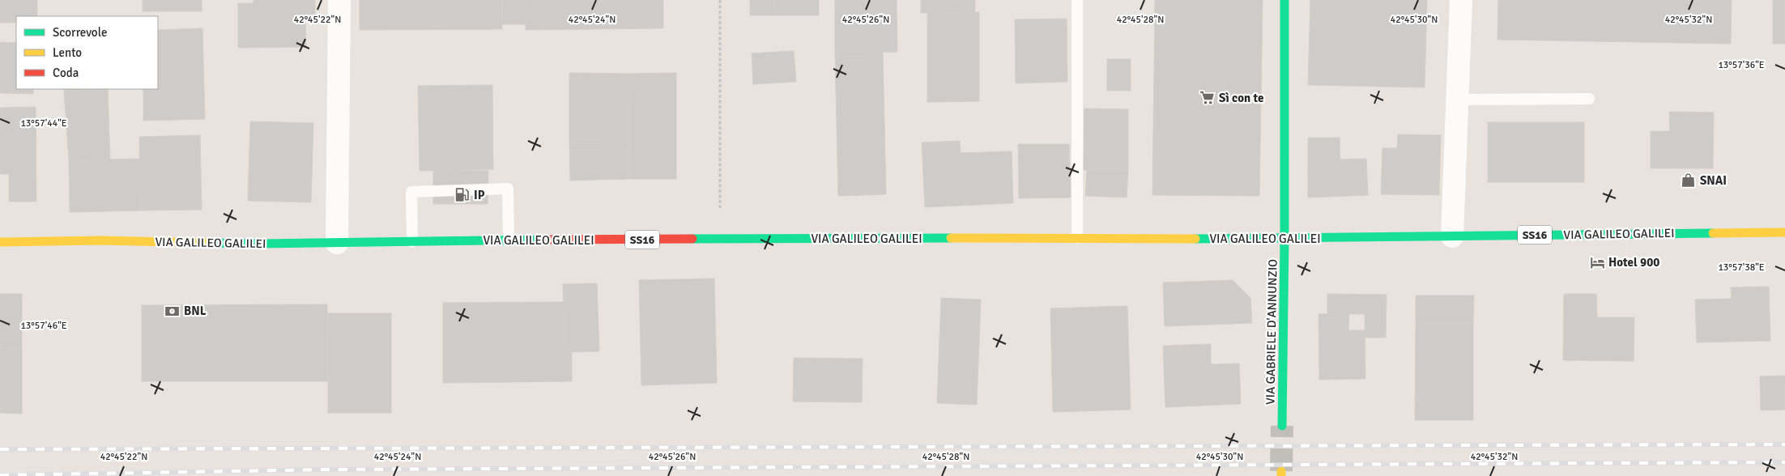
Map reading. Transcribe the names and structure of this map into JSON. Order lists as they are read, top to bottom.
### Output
{
  "streets": {
    "main road": ["VIA GALILEO GALILEI", "SS16", "VIA GABRIELE D'ANNUNZIO"]
  },
  "crossings": [
    ["VIA GALILEO GALILEI", "VIA GABRIELE D'ANNUNZIO"]
  ],
  "places": {
    "supermarket": ["Sì con te"],
    "shop": ["SNAI"],
    "fuel station": ["IP"],
    "hotel": ["Hotel 900"],
    "bank": ["BNL"]
  },
  "legend": ["Scorrevole", "Lento", "Coda"],
  "coordinates": [
    "42°45'22\"N",
    "42°45'24\"N",
    "42°45'26\"N",
    "42°45'28\"N",
    "42°45'30\"N",
    "42°45'32\"N",
    "13°57'36\"E",
    "13°57'44\"E",
    "13°57'38\"E",
    "13°57'46\"E"
  ]
}
